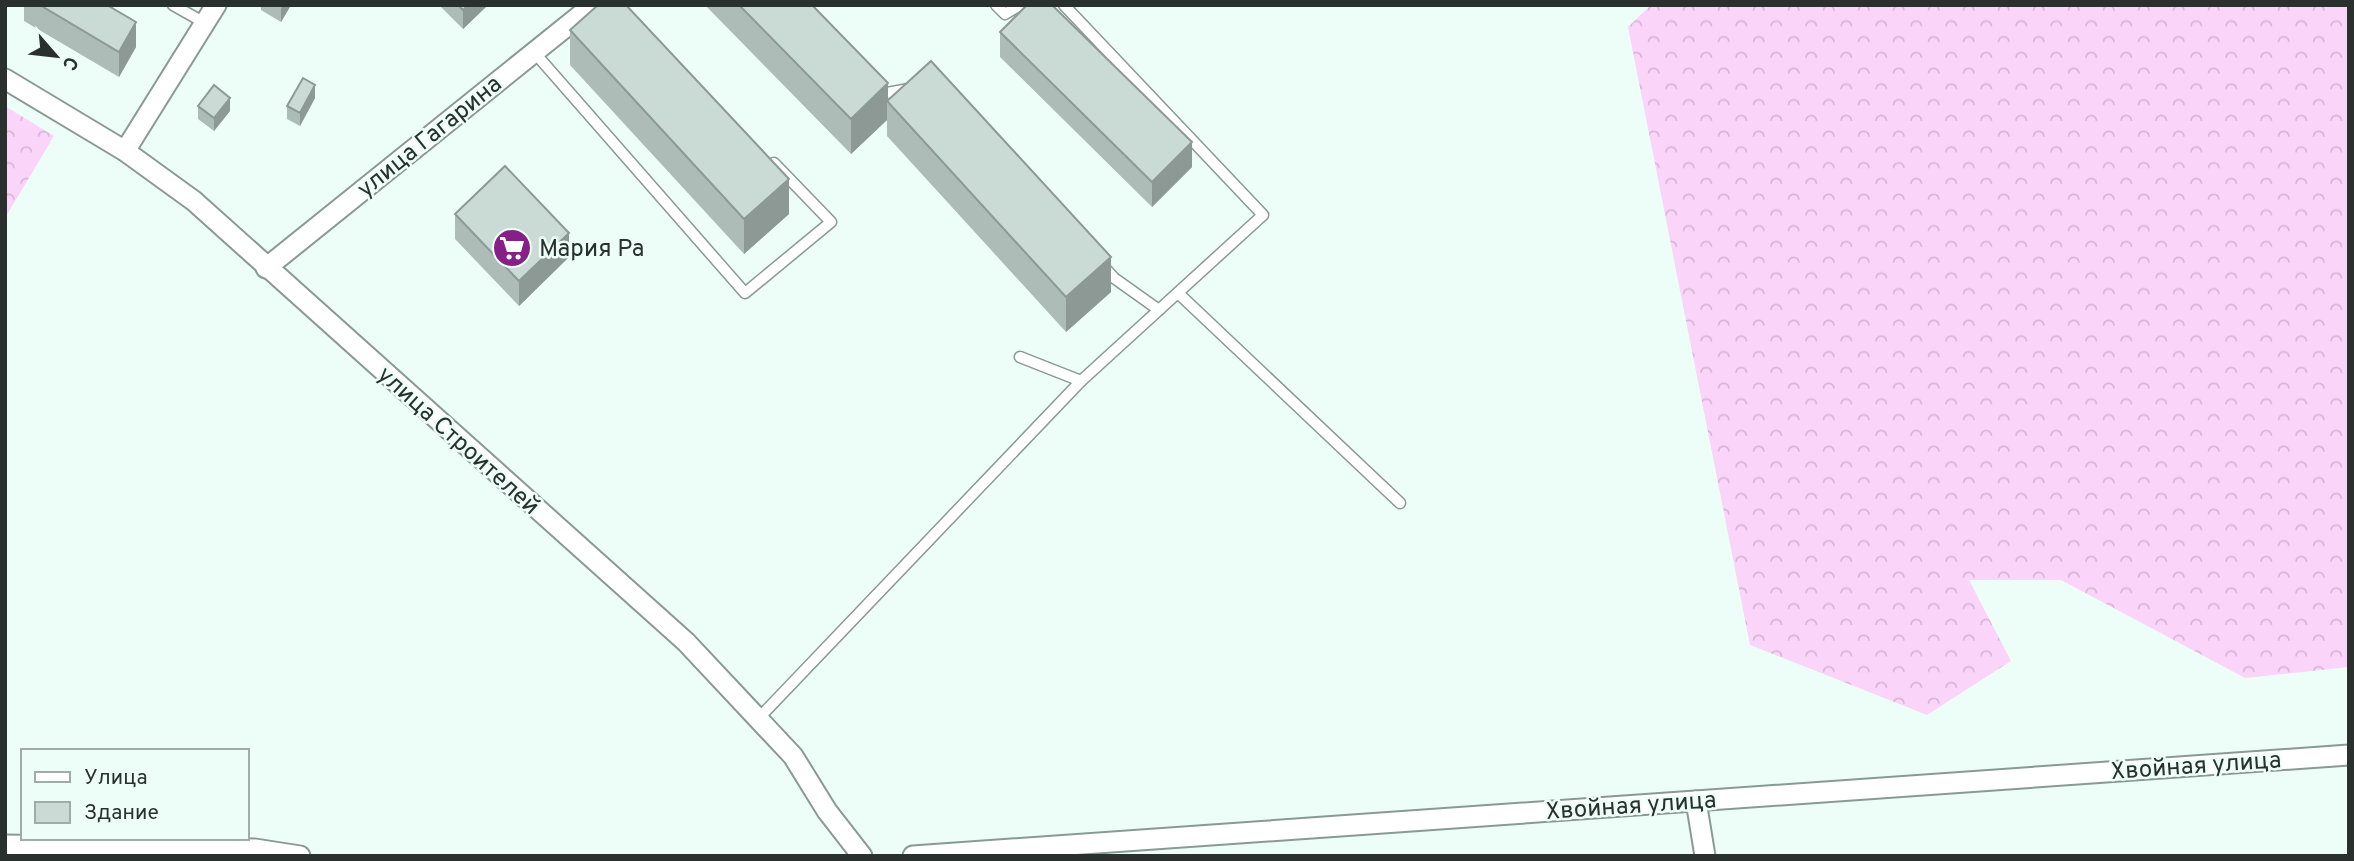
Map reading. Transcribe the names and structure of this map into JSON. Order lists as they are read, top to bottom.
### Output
{
  "streets": {
    "street": ["улица Гагарина", "улица Строителей", "Хвойная улица"]
  },
  "crossings": [
    ["улица Гагарина", "улица Строителей"]
  ],
  "places": {
    "supermarket": ["Мария Ра"]
  },
  "legend": ["Улица", "Здание"],
  "north": "bottom right"
}
